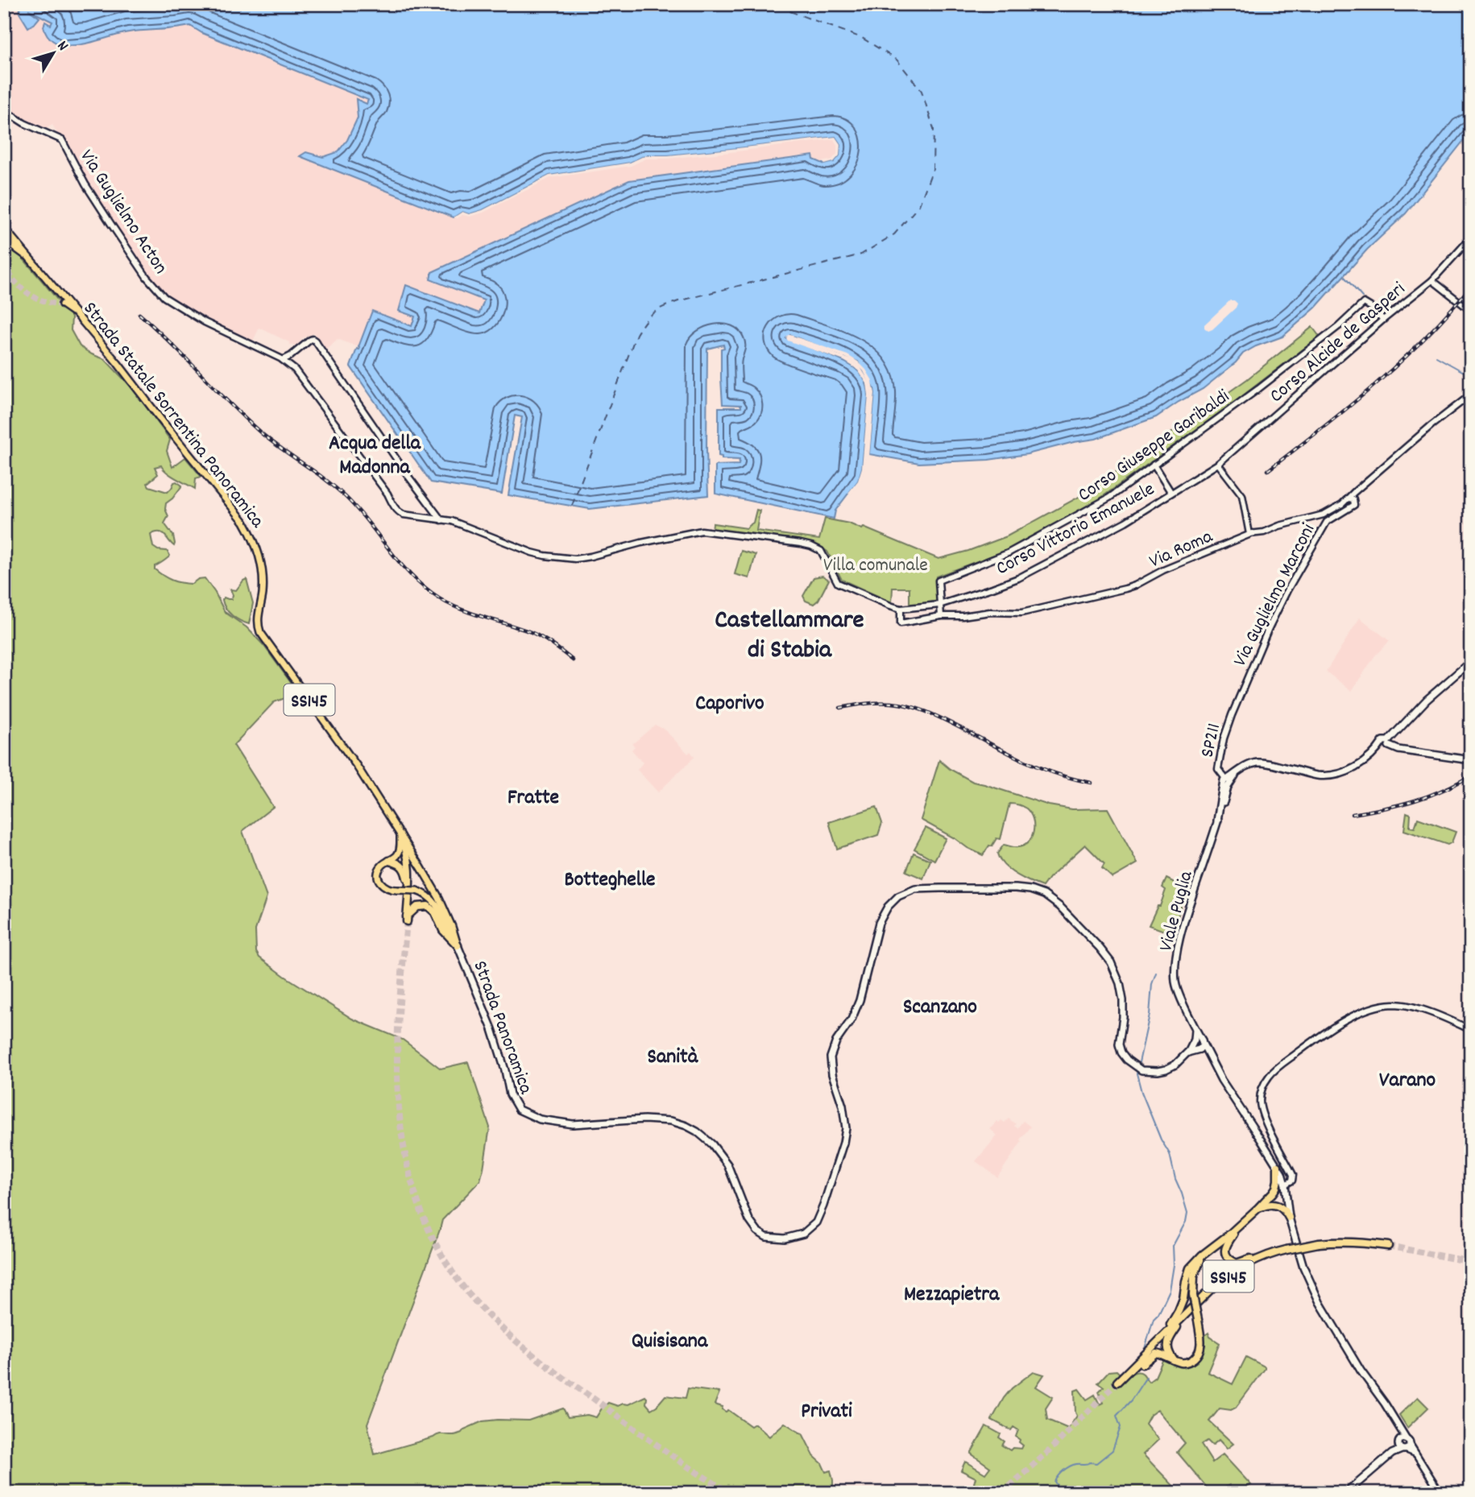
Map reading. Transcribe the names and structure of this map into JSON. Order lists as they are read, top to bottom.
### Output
{
  "streets": {
    "highway": ["SS145"],
    "main road": ["Strada Statale Sorrentina Panoramica", "Viale Puglia", "Strada Panoramica"],
    "street": [
      "Via Guglielmo Acton",
      "Corso Alcide de Gasperi",
      "Corso Giuseppe Garibaldi",
      "Corso Vittorio Emanuele",
      "Via Roma",
      "Via Guglielmo Marconi",
      "SP211"
    ]
  },
  "crossings": [
    ["Via Guglielmo Acton", "Corso Vittorio Emanuele"],
    ["Via Guglielmo Acton", "Via Roma"],
    ["Corso Alcide de Gasperi", "Corso Giuseppe Garibaldi"],
    ["Corso Alcide de Gasperi", "Corso Vittorio Emanuele"],
    ["Strada Statale Sorrentina Panoramica", "SS145"],
    ["Strada Statale Sorrentina Panoramica", "Strada Panoramica"],
    ["Corso Giuseppe Garibaldi", "Corso Vittorio Emanuele"],
    ["Corso Vittorio Emanuele", "Via Roma"],
    ["Via Roma", "Via Guglielmo Marconi"],
    ["Via Guglielmo Marconi", "SP211"],
    ["SS145", "Strada Panoramica"],
    ["SP211", "Viale Puglia"],
    ["Viale Puglia", "Strada Panoramica"]
  ],
  "districts": [
    "Acqua della Madonna",
    "Castellammare di Stabia",
    "Caporivo",
    "Fratte",
    "Botteghelle",
    "Scanzano",
    "Sanità",
    "Varano",
    "Mezzapietra",
    "Quisisana",
    "Privati"
  ],
  "parks": ["Villa comunale"],
  "north": "top right"
}
